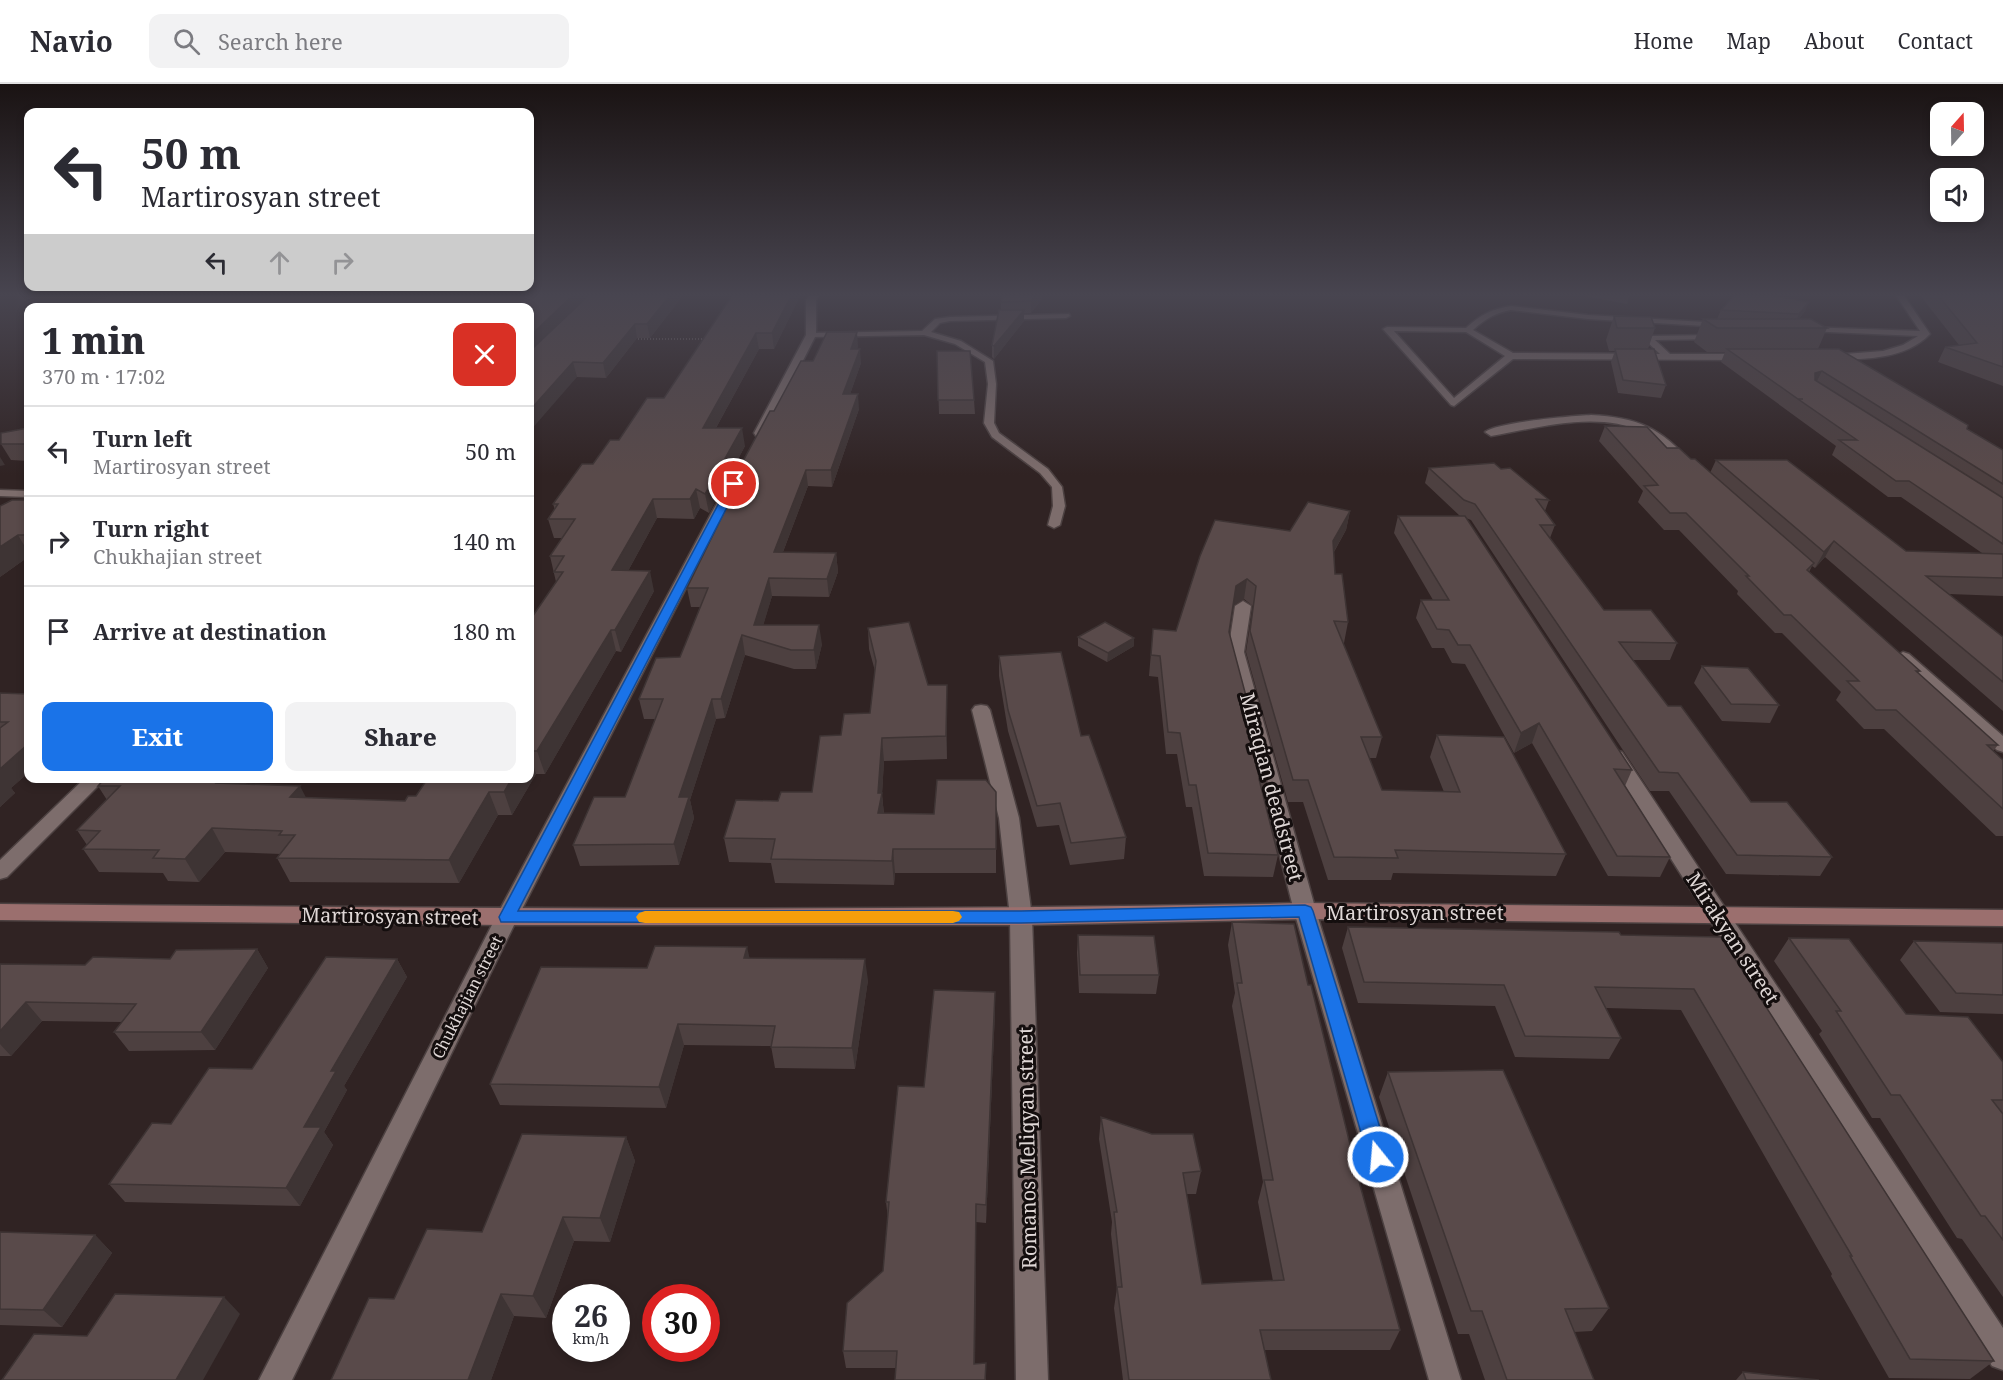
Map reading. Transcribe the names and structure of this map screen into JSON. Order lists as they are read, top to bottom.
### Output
{
  "streets": {
    "street": [
      "Miraqian deadstreet",
      "Martirosyan street",
      "Mirakyan street",
      "Chukhajian street",
      "Romanos Meliqyan street"
    ]
  },
  "crossings": [
    ["Miraqian deadstreet", "Martirosyan street"],
    ["Martirosyan street", "Mirakyan street"],
    ["Martirosyan street", "Chukhajian street"],
    ["Martirosyan street", "Romanos Meliqyan street"]
  ],
  "north": "top",
  "page": {
    "header": "Navio",
    "search": "Search here",
    "nav": [
      "Home",
      "Map",
      "About",
      "Contact"
    ],
    "turn": ["50 m", "Martirosyan street"],
    "heading": ["1 min", "370 m · 17:02"],
    "list": [
      {
        "name": "Turn left",
        "note": "Martirosyan street",
        "value": "50 m"
      },
      {
        "name": "Turn right",
        "note": "Chukhajian street",
        "value": "140 m"
      },
      {
        "name": "Arrive at destination",
        "value": "180 m"
      }
    ],
    "buttons": ["Exit", "Share"],
    "speed": "26 km/h",
    "limit": "30"
  }
}
